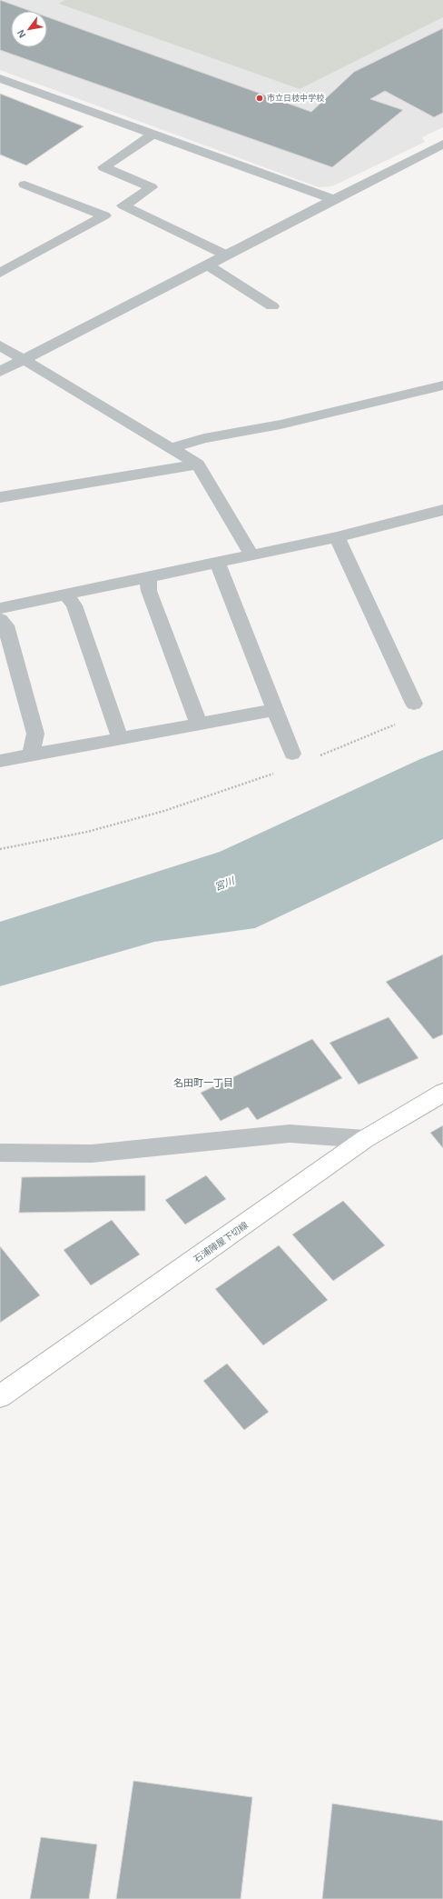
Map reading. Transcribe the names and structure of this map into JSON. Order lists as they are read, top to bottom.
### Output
{
  "streets": {
    "main road": ["石浦陣屋下切線"]
  },
  "districts": ["名田町一丁目"],
  "water": ["宮川"],
  "places": ["市立日枝中学校"],
  "north": "bottom left"
}
